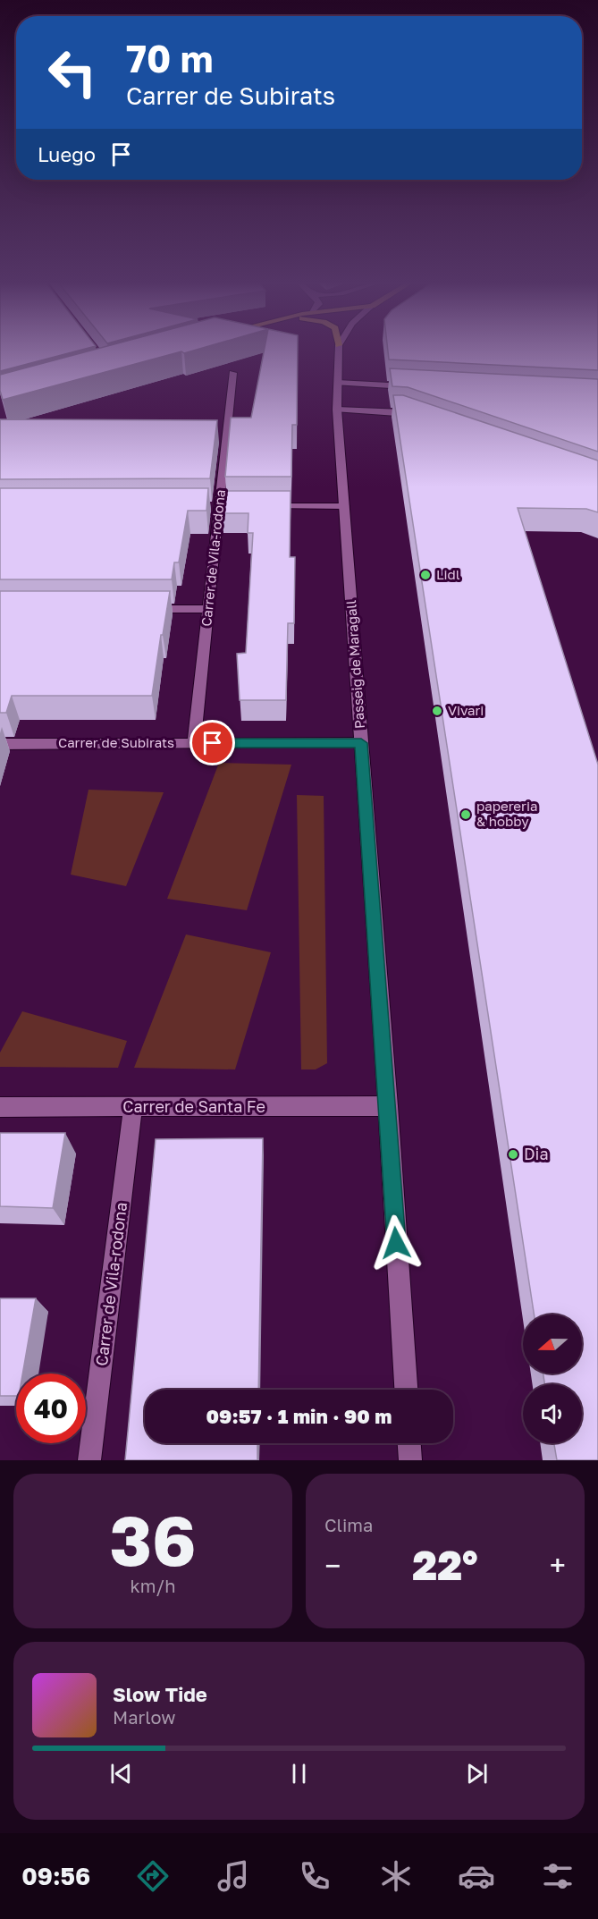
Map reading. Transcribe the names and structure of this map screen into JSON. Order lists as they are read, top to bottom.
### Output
{
  "streets": {
    "street": [
      "Carrer de Vila-rodona",
      "Passeig de Maragall",
      "Carrer de Subirats",
      "Carrer de Santa Fe"
    ]
  },
  "crossings": [
    ["Carrer de Vila-rodona", "Carrer de Subirats"],
    ["Carrer de Vila-rodona", "Carrer de Santa Fe"],
    ["Passeig de Maragall", "Carrer de Subirats"],
    ["Passeig de Maragall", "Carrer de Santa Fe"]
  ],
  "places": [
    "Lidl",
    "Vivari",
    "papereria & hobby",
    "Dia"
  ],
  "north": "left",
  "page": {
    "turn": ["70 m", "Carrer de Subirats"],
    "then": "Luego",
    "limit": "40",
    "trip": "09:57 · 1 min · 90 m",
    "tile": [
      ["36", "km/h"],
      "Clima"
    ],
    "heat": ["−", "22°", "+"],
    "song": ["Slow Tide", "Marlow"],
    "tabs": "09:56"
  }
}
